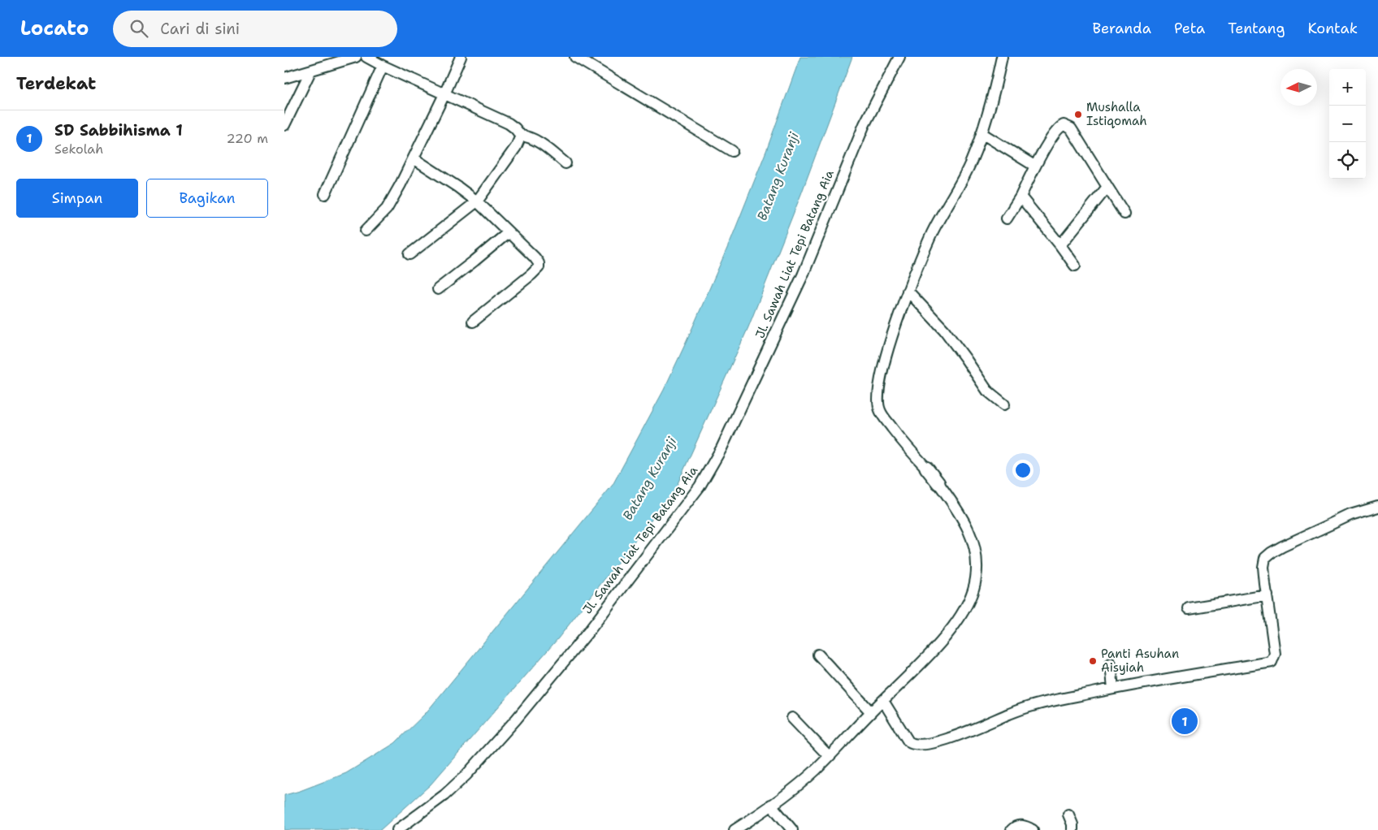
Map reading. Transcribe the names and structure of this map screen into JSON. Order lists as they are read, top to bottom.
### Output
{
  "streets": {
    "street": ["Jl. Sawah Liat Tepi Batang Aia"]
  },
  "water": ["Batang Kuranji"],
  "places": ["Mushalla Istiqomah", "Panti Asuhan Aisyiah"],
  "north": "left",
  "page": {
    "header": "Locato",
    "search": "Cari di sini",
    "nav": [
      "Beranda",
      "Peta",
      "Tentang",
      "Kontak"
    ],
    "heading": "Terdekat",
    "map_buttons": ["+", "−"],
    "list": [
      {
        "mark": "1",
        "name": "SD Sabbihisma 1",
        "note": "Sekolah",
        "value": "220 m"
      }
    ],
    "buttons": ["Simpan", "Bagikan"],
    "pins": "1"
  }
}
